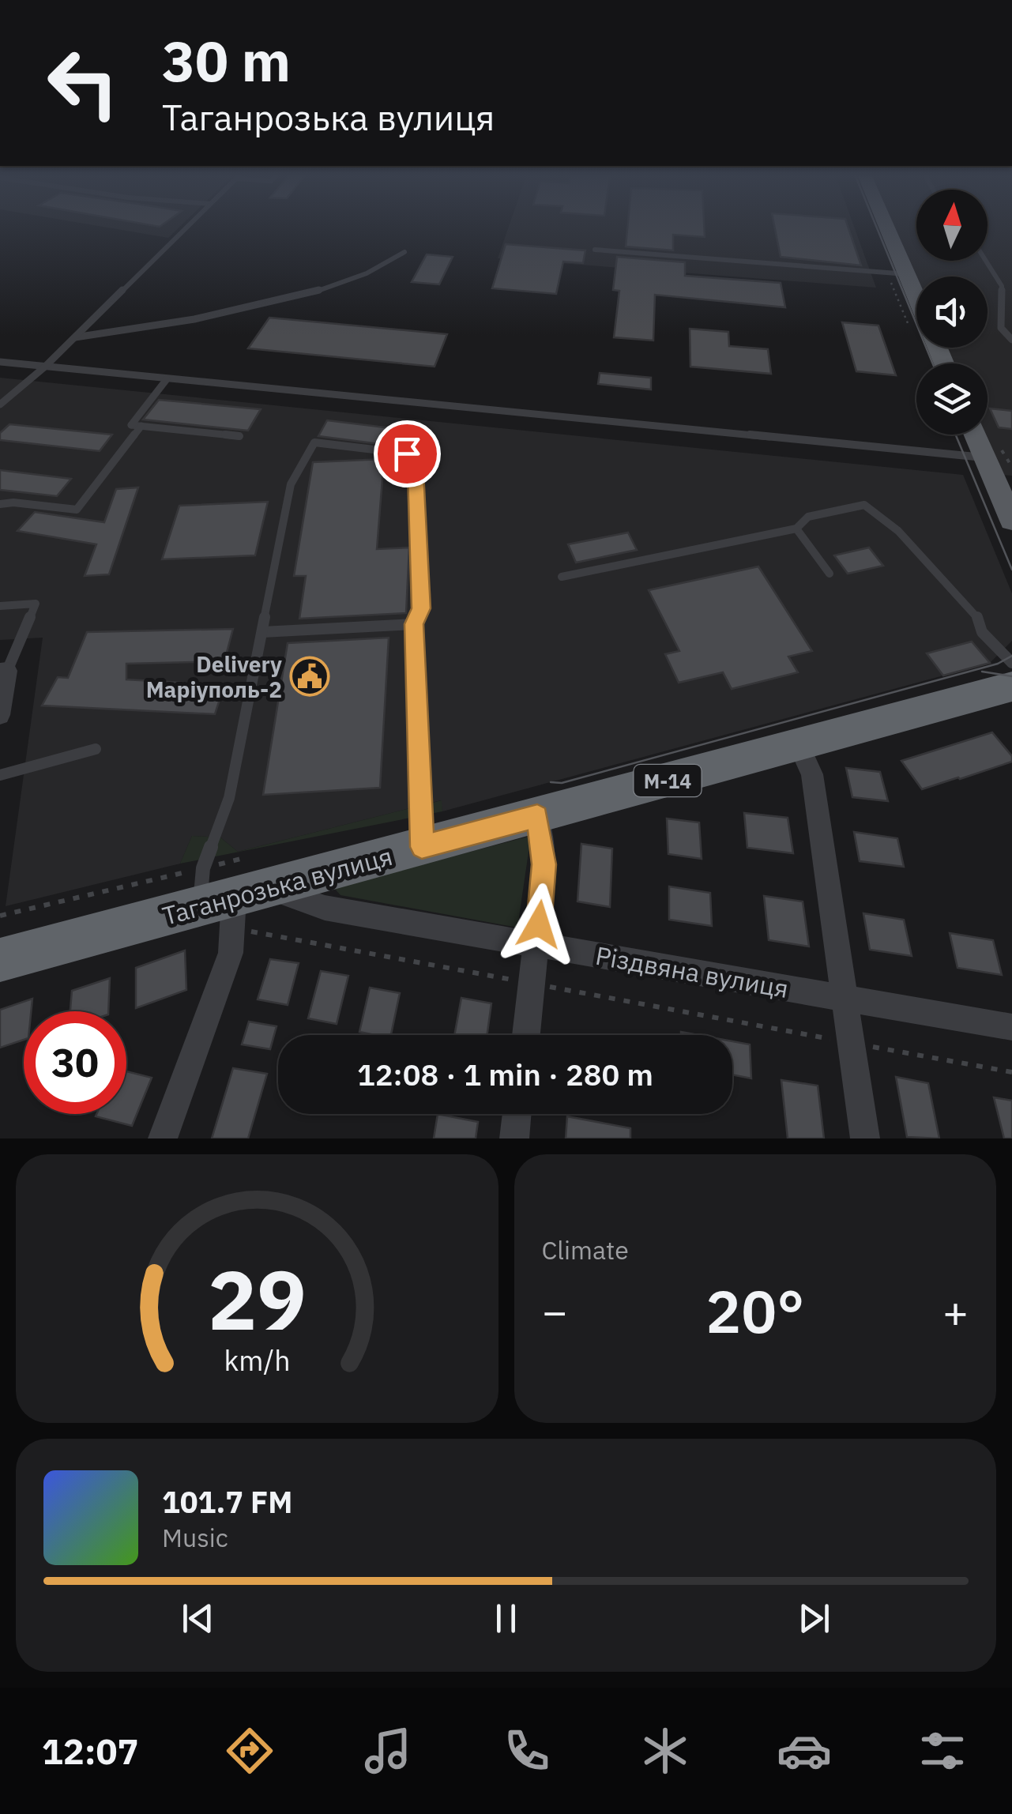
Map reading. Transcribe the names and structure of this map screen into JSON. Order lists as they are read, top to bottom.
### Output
{
  "streets": {
    "highway": ["М-14", "Таганрозька вулиця"],
    "street": ["Різдвяна вулиця"]
  },
  "crossings": [
    ["Таганрозька вулиця", "Різдвяна вулиця"]
  ],
  "places": {
    "public building": ["Delivery Марiуполь-2"]
  },
  "north": "top",
  "page": {
    "turn": ["30 m", "Таганрозька вулиця"],
    "limit": "30",
    "trip": "12:08 · 1 min · 280 m",
    "tile": "Climate",
    "heat": ["−", "20°", "+"],
    "song": ["101.7 FM", "Music"],
    "tabs": "12:07",
    "gauge": ["29", "km/h"]
  }
}
